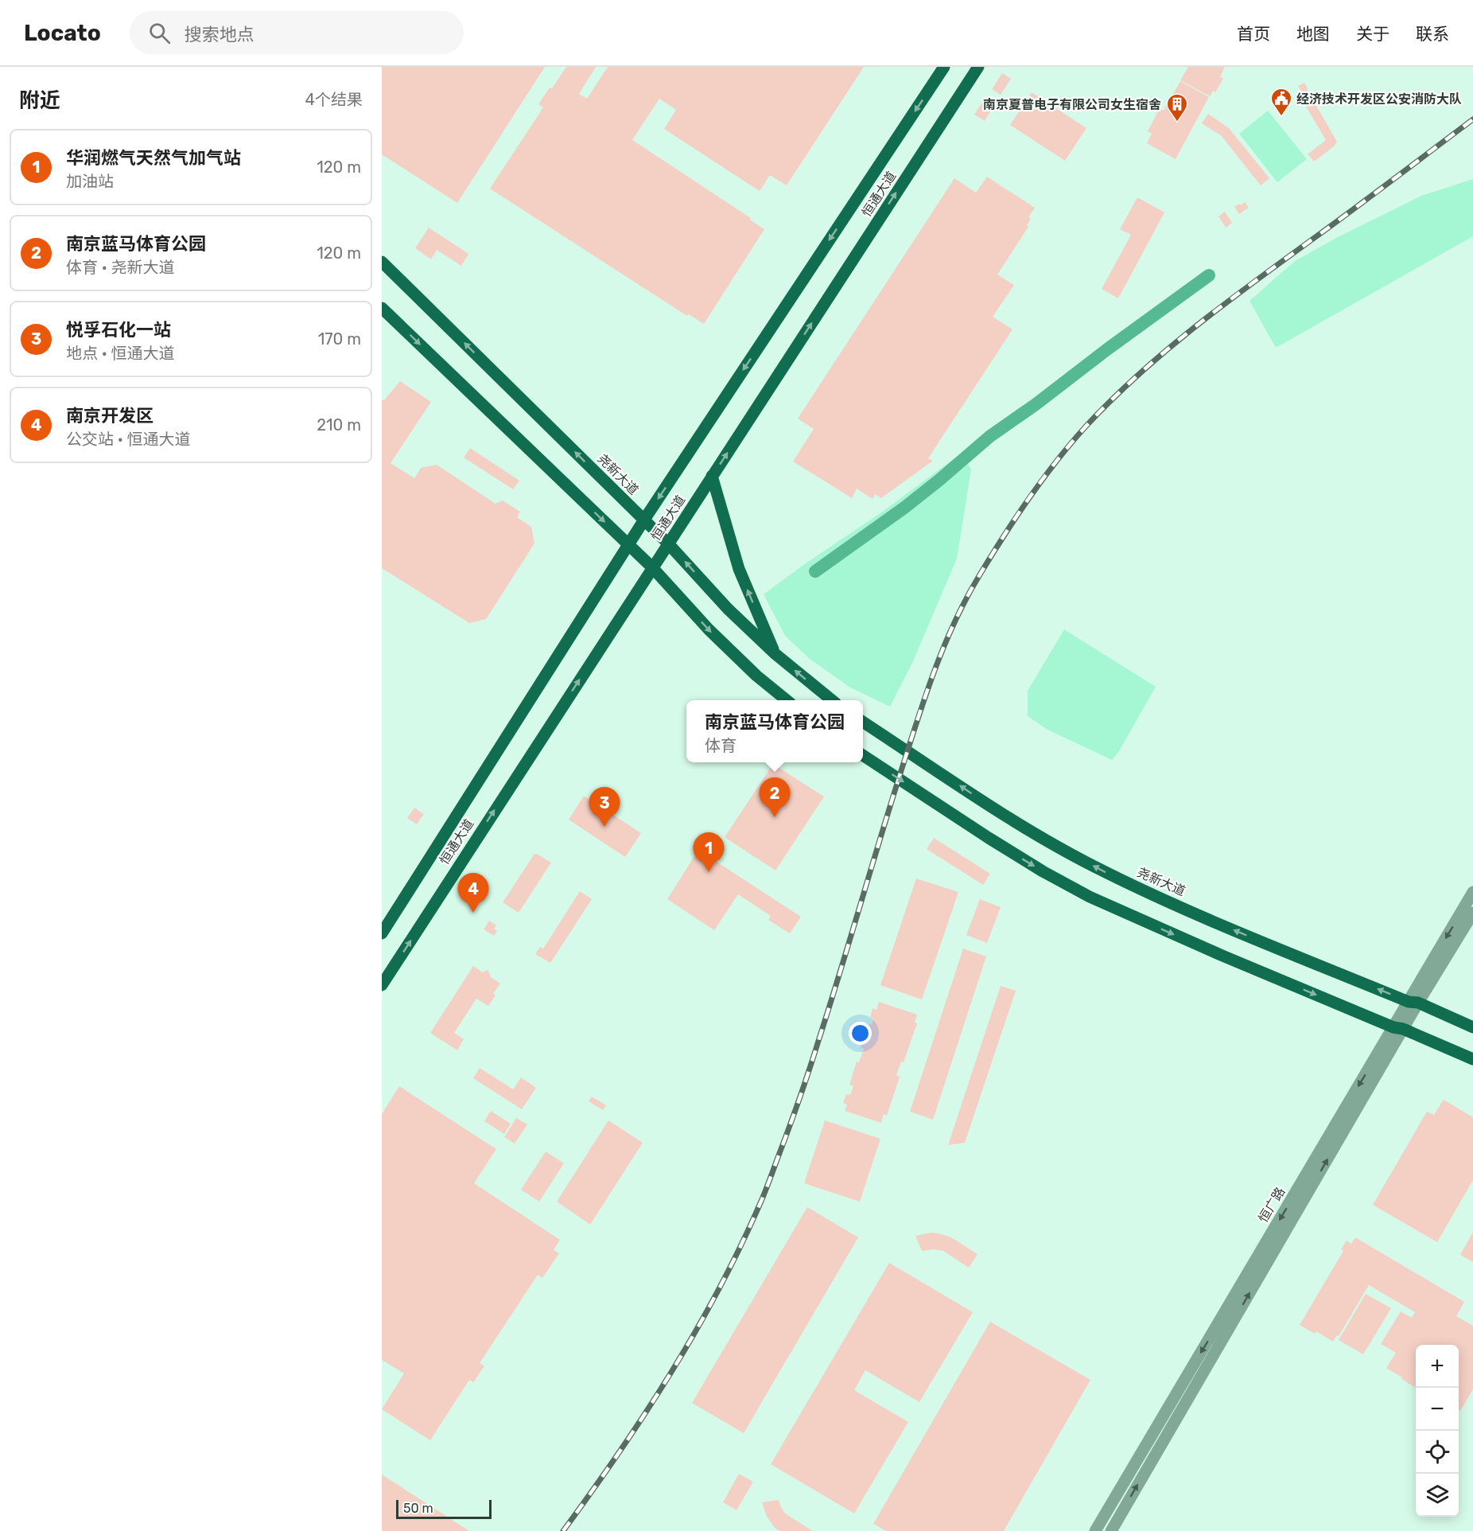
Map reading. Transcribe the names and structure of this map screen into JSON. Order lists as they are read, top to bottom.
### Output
{
  "streets": {
    "main road": ["恒通大道", "尧新大道"],
    "street": ["恒广路"]
  },
  "crossings": [
    ["恒通大道", "尧新大道"],
    ["尧新大道", "恒广路"]
  ],
  "places": {
    "public building": ["经济技术开发区公安消防大队"],
    "building": ["南京夏普电子有限公司女生宿舍"]
  },
  "scale_bar": "50 m",
  "page": {
    "header": "Locato",
    "search": "搜索地点",
    "nav": [
      "首页",
      "地图",
      "关于",
      "联系"
    ],
    "heading": ["附近", "4个结果"],
    "list": [
      {
        "mark": "1",
        "name": "华润燃气天然气加气站",
        "note": "加油站",
        "value": "120 m"
      },
      {
        "mark": "2",
        "name": "南京蓝马体育公园",
        "note": "体育 · 尧新大道",
        "value": "120 m"
      },
      {
        "mark": "3",
        "name": "悦孚石化一站",
        "note": "地点 · 恒通大道",
        "value": "170 m"
      },
      {
        "mark": "4",
        "name": "南京开发区",
        "note": "公交站 · 恒通大道",
        "value": "210 m"
      }
    ],
    "popup": ["南京蓝马体育公园", "体育"],
    "pins": [
      "2",
      "3",
      "1",
      "4"
    ],
    "map_buttons": ["+", "−"],
    "scale": "50 m"
  }
}
